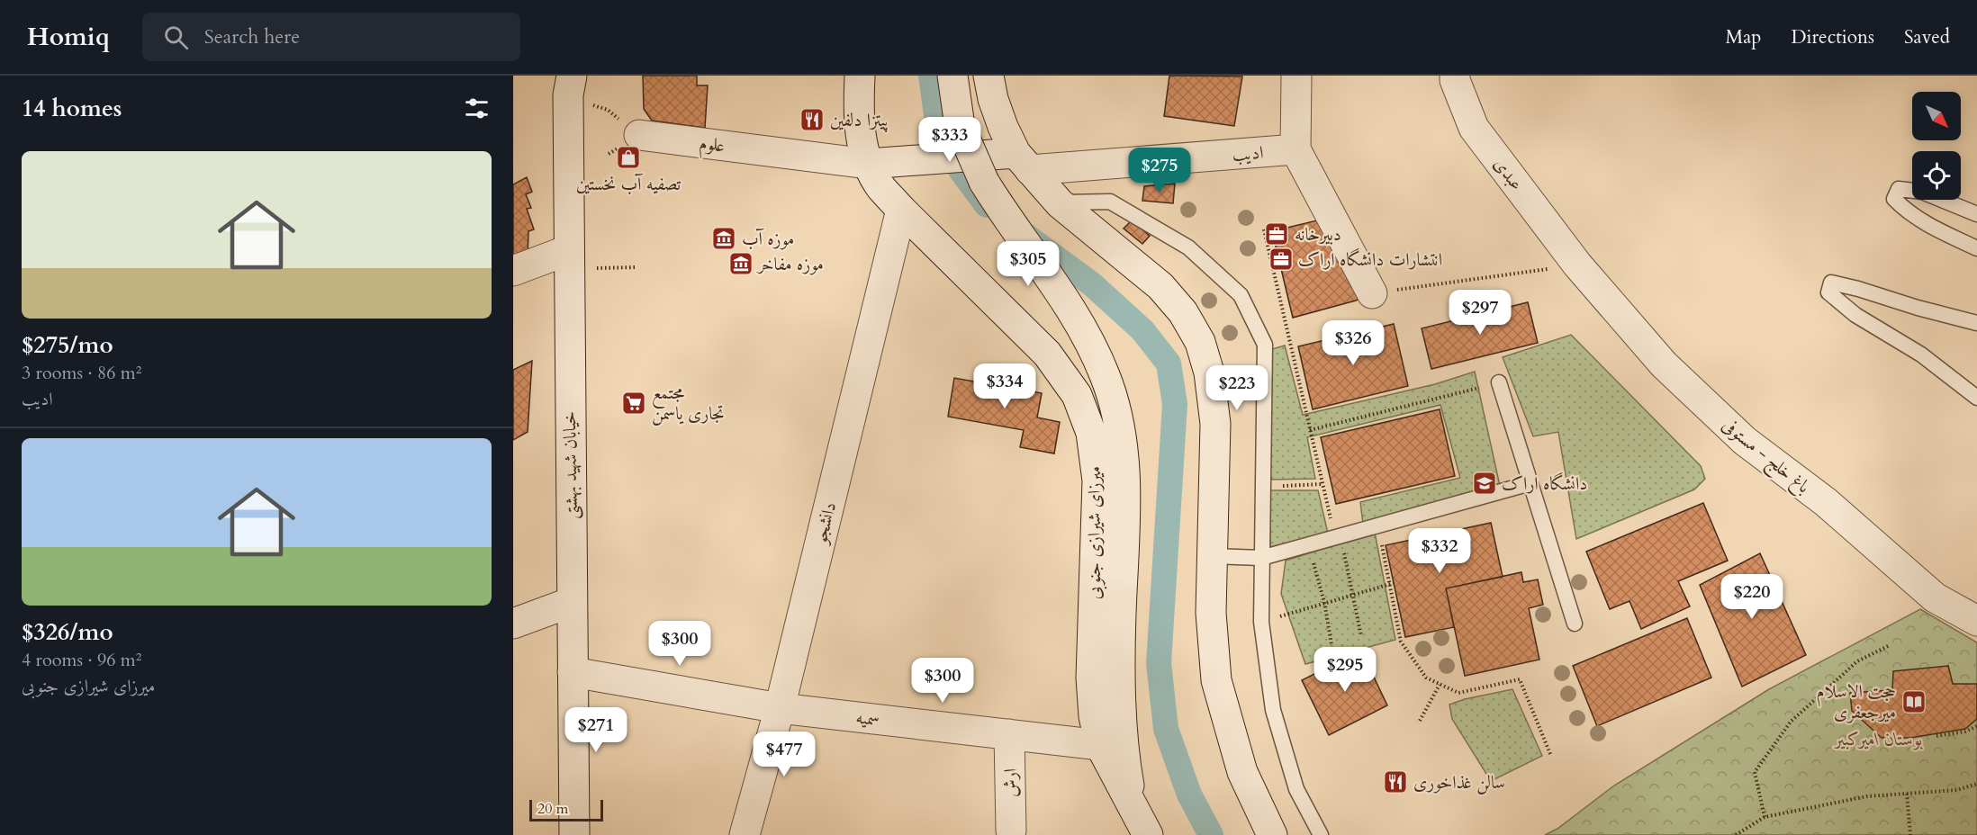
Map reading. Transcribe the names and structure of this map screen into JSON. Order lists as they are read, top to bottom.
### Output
{
  "streets": {
    "main road": [
      "علوم",
      "ادیب",
      "عبدی",
      "باغ خلج - مستوفی",
      "خیابان شهید بهشتی",
      "دانشجو",
      "میرزای شیرازی جنوبی",
      "سمیه",
      "ارش"
    ]
  },
  "crossings": [
    ["علوم", "ادیب"],
    ["علوم", "میرزای شیرازی جنوبی"],
    ["عبدی", "باغ خلج - مستوفی"],
    ["خیابان شهید بهشتی", "سمیه"],
    ["دانشجو", "میرزای شیرازی جنوبی"],
    ["دانشجو", "سمیه"],
    ["میرزای شیرازی جنوبی", "سمیه"],
    ["سمیه", "ارش"]
  ],
  "parks": ["بوستان امیرکبیر"],
  "places": {
    "restaurant": ["پیتزا دلفین", "سالن غذاخوری"],
    "shop": ["تصفیه آب نخستین"],
    "office": ["دبیرخانه", "انتشارات دانشگاه اراک"],
    "museum": ["موزه آب", "موزه مفاخر"],
    "supermarket": ["مجتمع تجاری یاسمن"],
    "school or university": ["دانشگاه اراک"],
    "library": ["حجت الاسلام میرجعفری"]
  },
  "scale_bar": "20 m",
  "north": "bottom right",
  "page": {
    "header": "Homiq",
    "search": "Search here",
    "nav": ["Map", "Directions", "Saved"],
    "heading": "14 homes",
    "price": [
      "$333",
      "$275",
      "$305",
      "$297",
      "$326",
      "$334",
      "$223",
      "$332",
      "$220",
      "$300",
      "$295",
      "$300",
      "$271",
      "$477"
    ],
    "list": [
      {
        "name": "$275/mo",
        "note": "3 rooms · 86 m² · ادیب"
      },
      {
        "name": "$326/mo",
        "note": "4 rooms · 96 m² · میرزای شیرازی جنوبی"
      }
    ],
    "scale": "20 m"
  }
}
